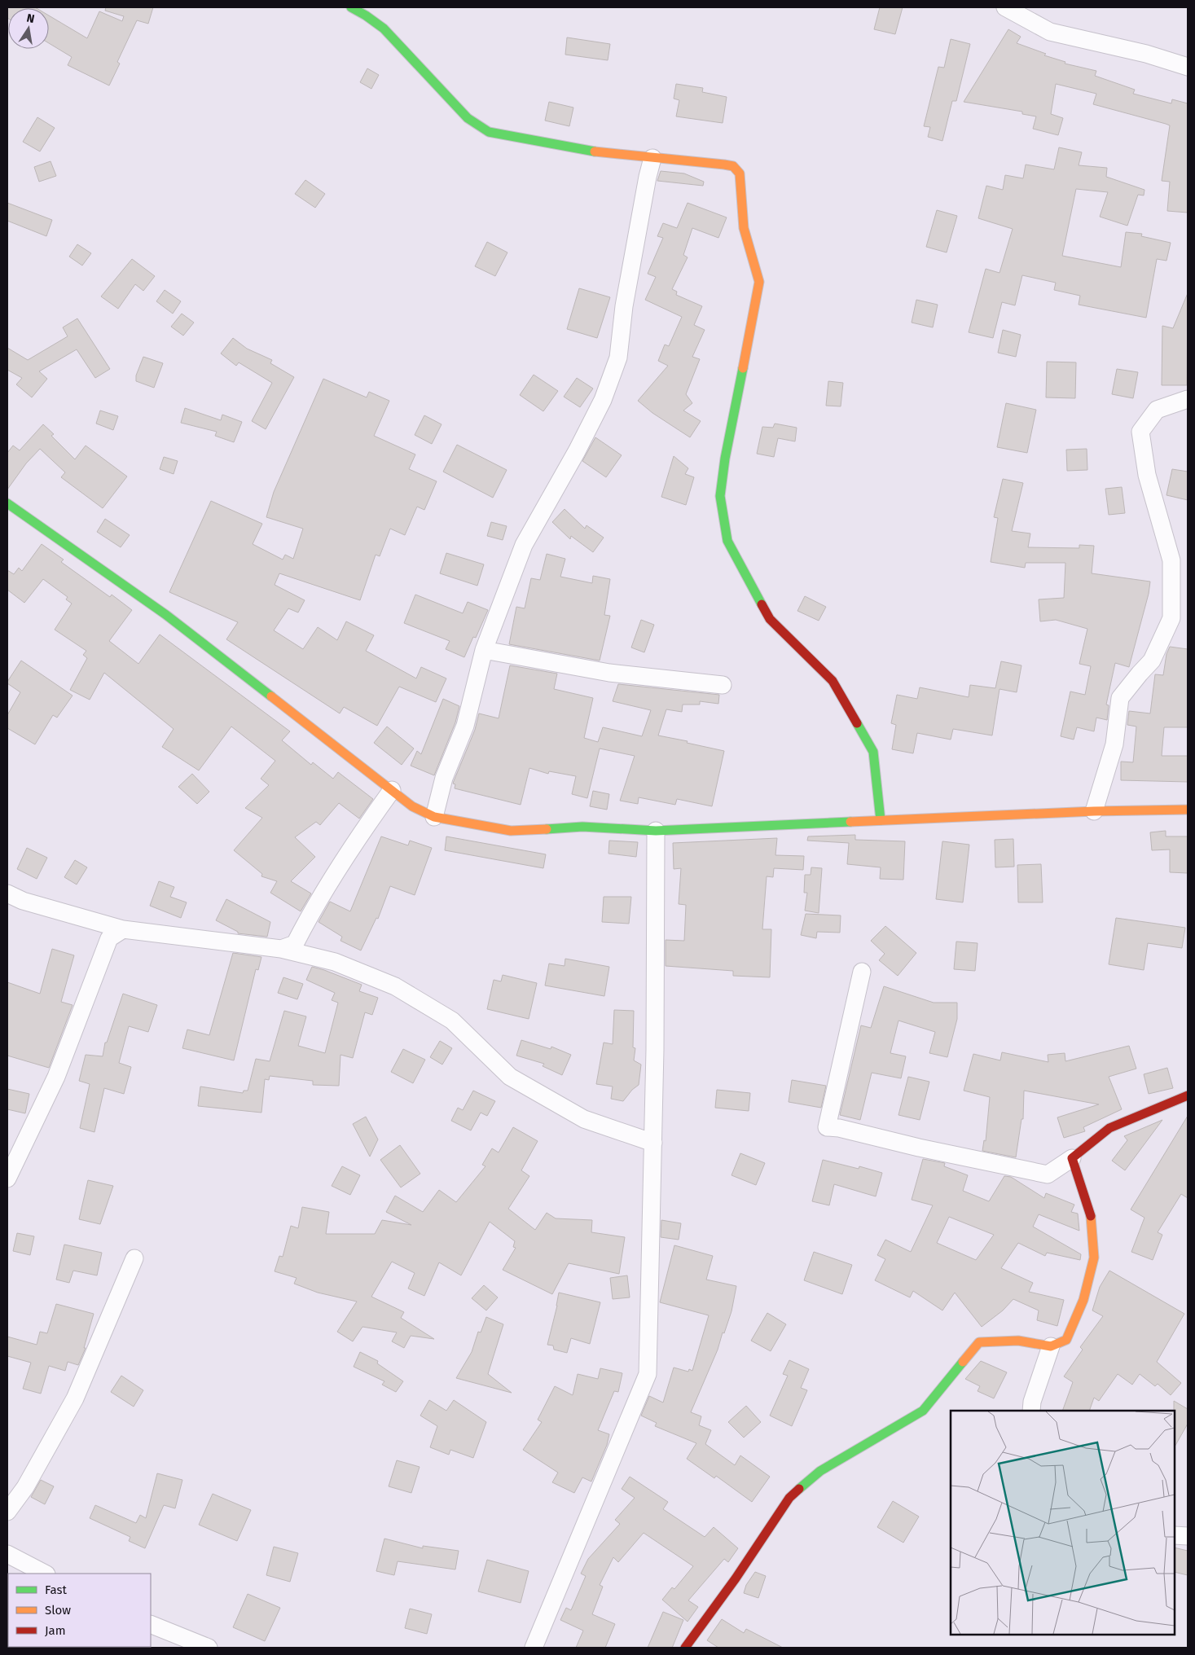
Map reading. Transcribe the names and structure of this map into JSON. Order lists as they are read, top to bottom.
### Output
{
  "legend": ["Fast", "Slow", "Jam"],
  "north": "top"
}
